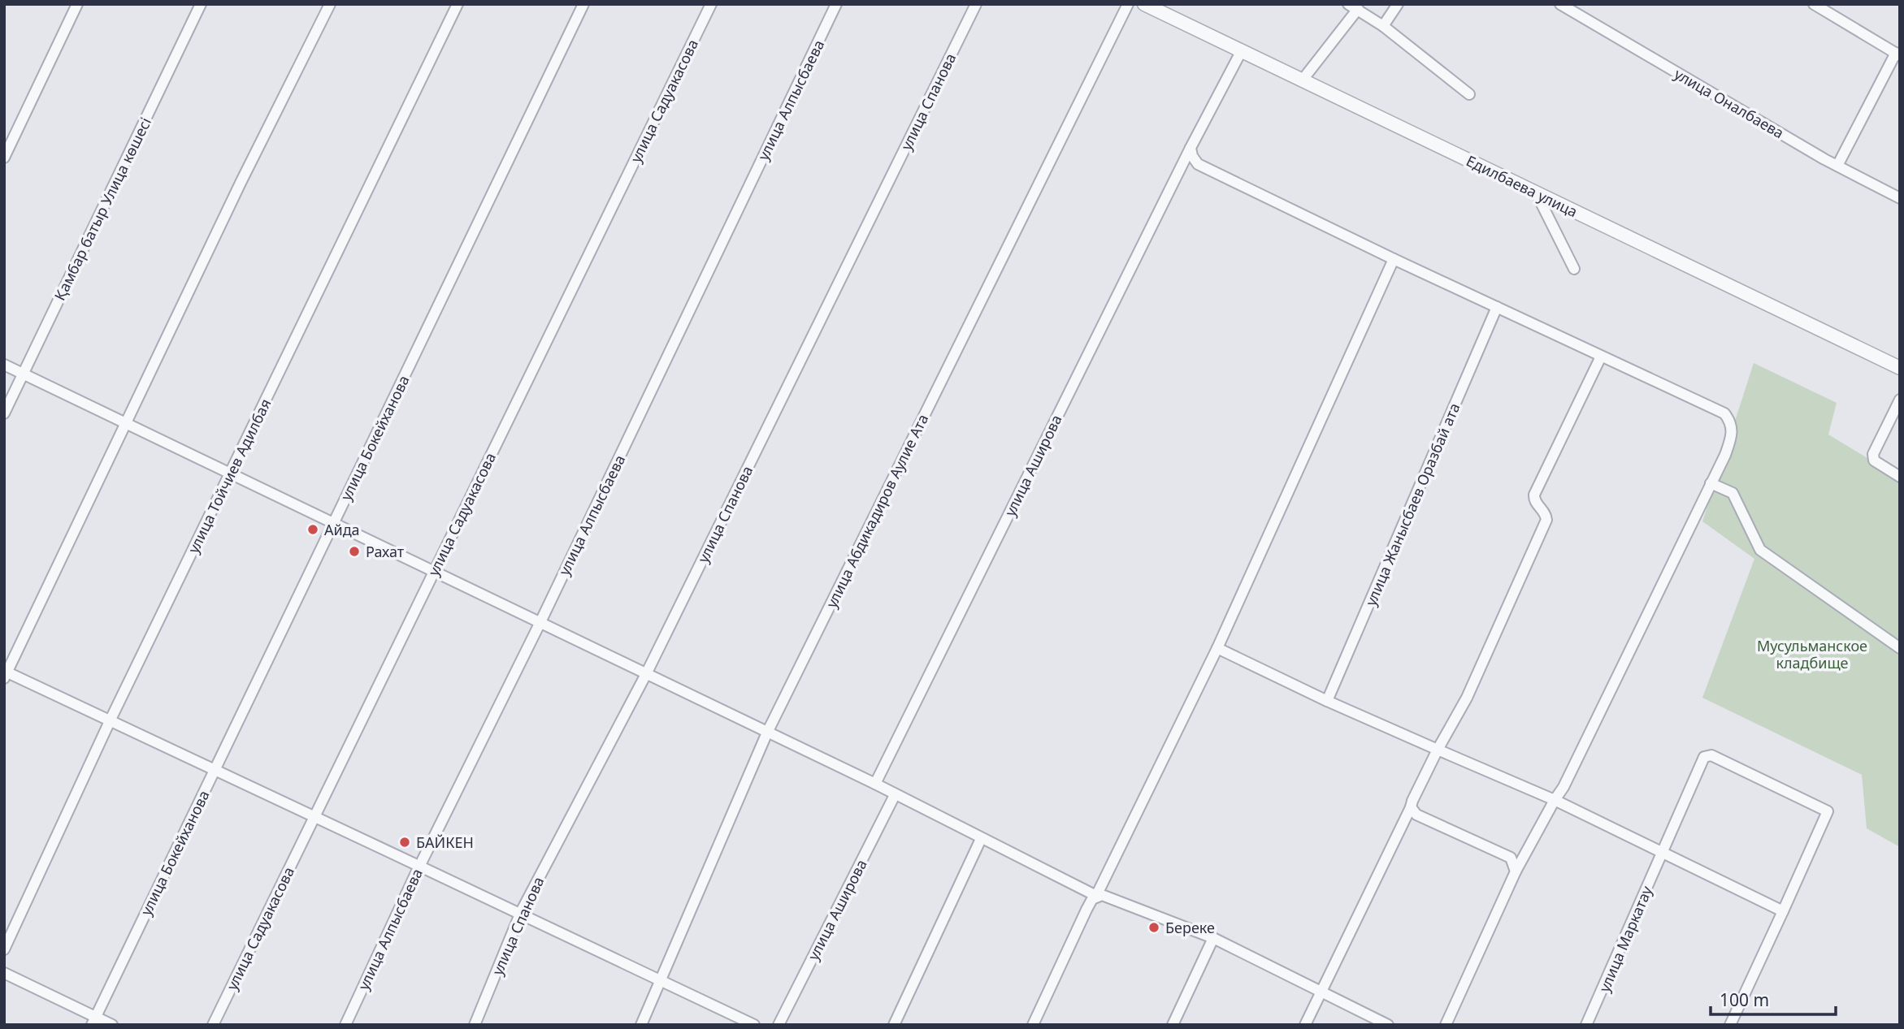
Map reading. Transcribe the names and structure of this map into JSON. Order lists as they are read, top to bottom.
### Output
{
  "streets": {
    "street": [
      "улица Алпысбаева",
      "улица Садуакасова",
      "улица Спанова",
      "улица Оналбаева",
      "Едилбаева улица",
      "Қамбар батыр Улица көшесі",
      "улица Бокейханова",
      "улица Аширова",
      "улица Тойчиев Адилбая",
      "улица Жанысбаев Оразбай ата",
      "улица Абдикадиров Аулие Ата",
      "улица Маркатау"
    ]
  },
  "crossings": [
    ["Едилбаева улица", "улица Аширова"]
  ],
  "parks": ["Мусульманское кладбище"],
  "places": [
    "Айда",
    "Рахат",
    "БАЙКЕН",
    "Береке"
  ],
  "scale_bar": "100 m"
}
